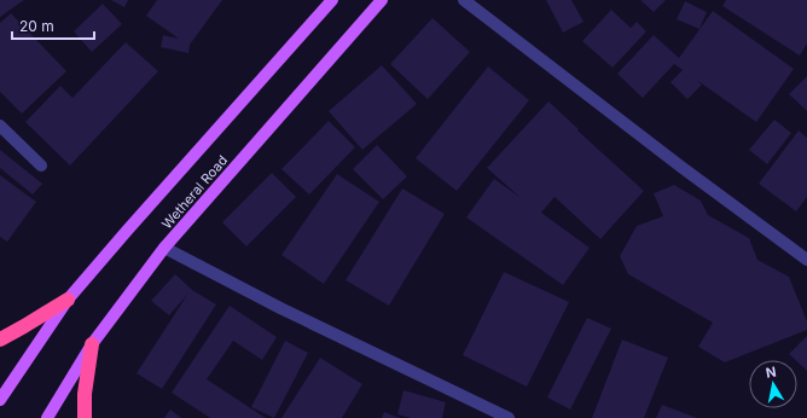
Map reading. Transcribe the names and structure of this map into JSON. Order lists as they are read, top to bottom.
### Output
{
  "streets": {
    "main road": ["Wetheral Road"]
  },
  "scale_bar": "20 m",
  "north": "top"
}
